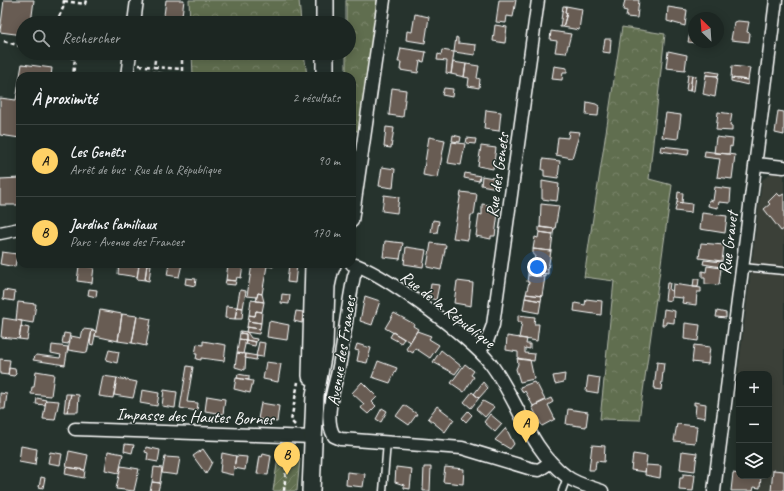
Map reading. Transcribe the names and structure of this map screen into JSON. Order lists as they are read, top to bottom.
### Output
{
  "streets": {
    "main road": ["Avenue des Frances"],
    "street": [
      "Rue des Genets",
      "Rue Gravet",
      "Rue de la République",
      "Impasse des Hautes Bornes"
    ]
  },
  "crossings": [
    ["Rue des Genets", "Rue de la République"],
    ["Avenue des Frances", "Impasse des Hautes Bornes"]
  ],
  "north": "top left",
  "page": {
    "search": "Rechercher",
    "heading": ["À proximité", "2 résultats"],
    "list": [
      {
        "mark": "A",
        "name": "Les Genêts",
        "note": "Arrêt de bus · Rue de la République",
        "value": "90 m"
      },
      {
        "mark": "B",
        "name": "Jardins familiaux",
        "note": "Parc · Avenue des Frances",
        "value": "170 m"
      }
    ],
    "map_buttons": ["+", "−"],
    "pins": ["A", "B"]
  }
}
